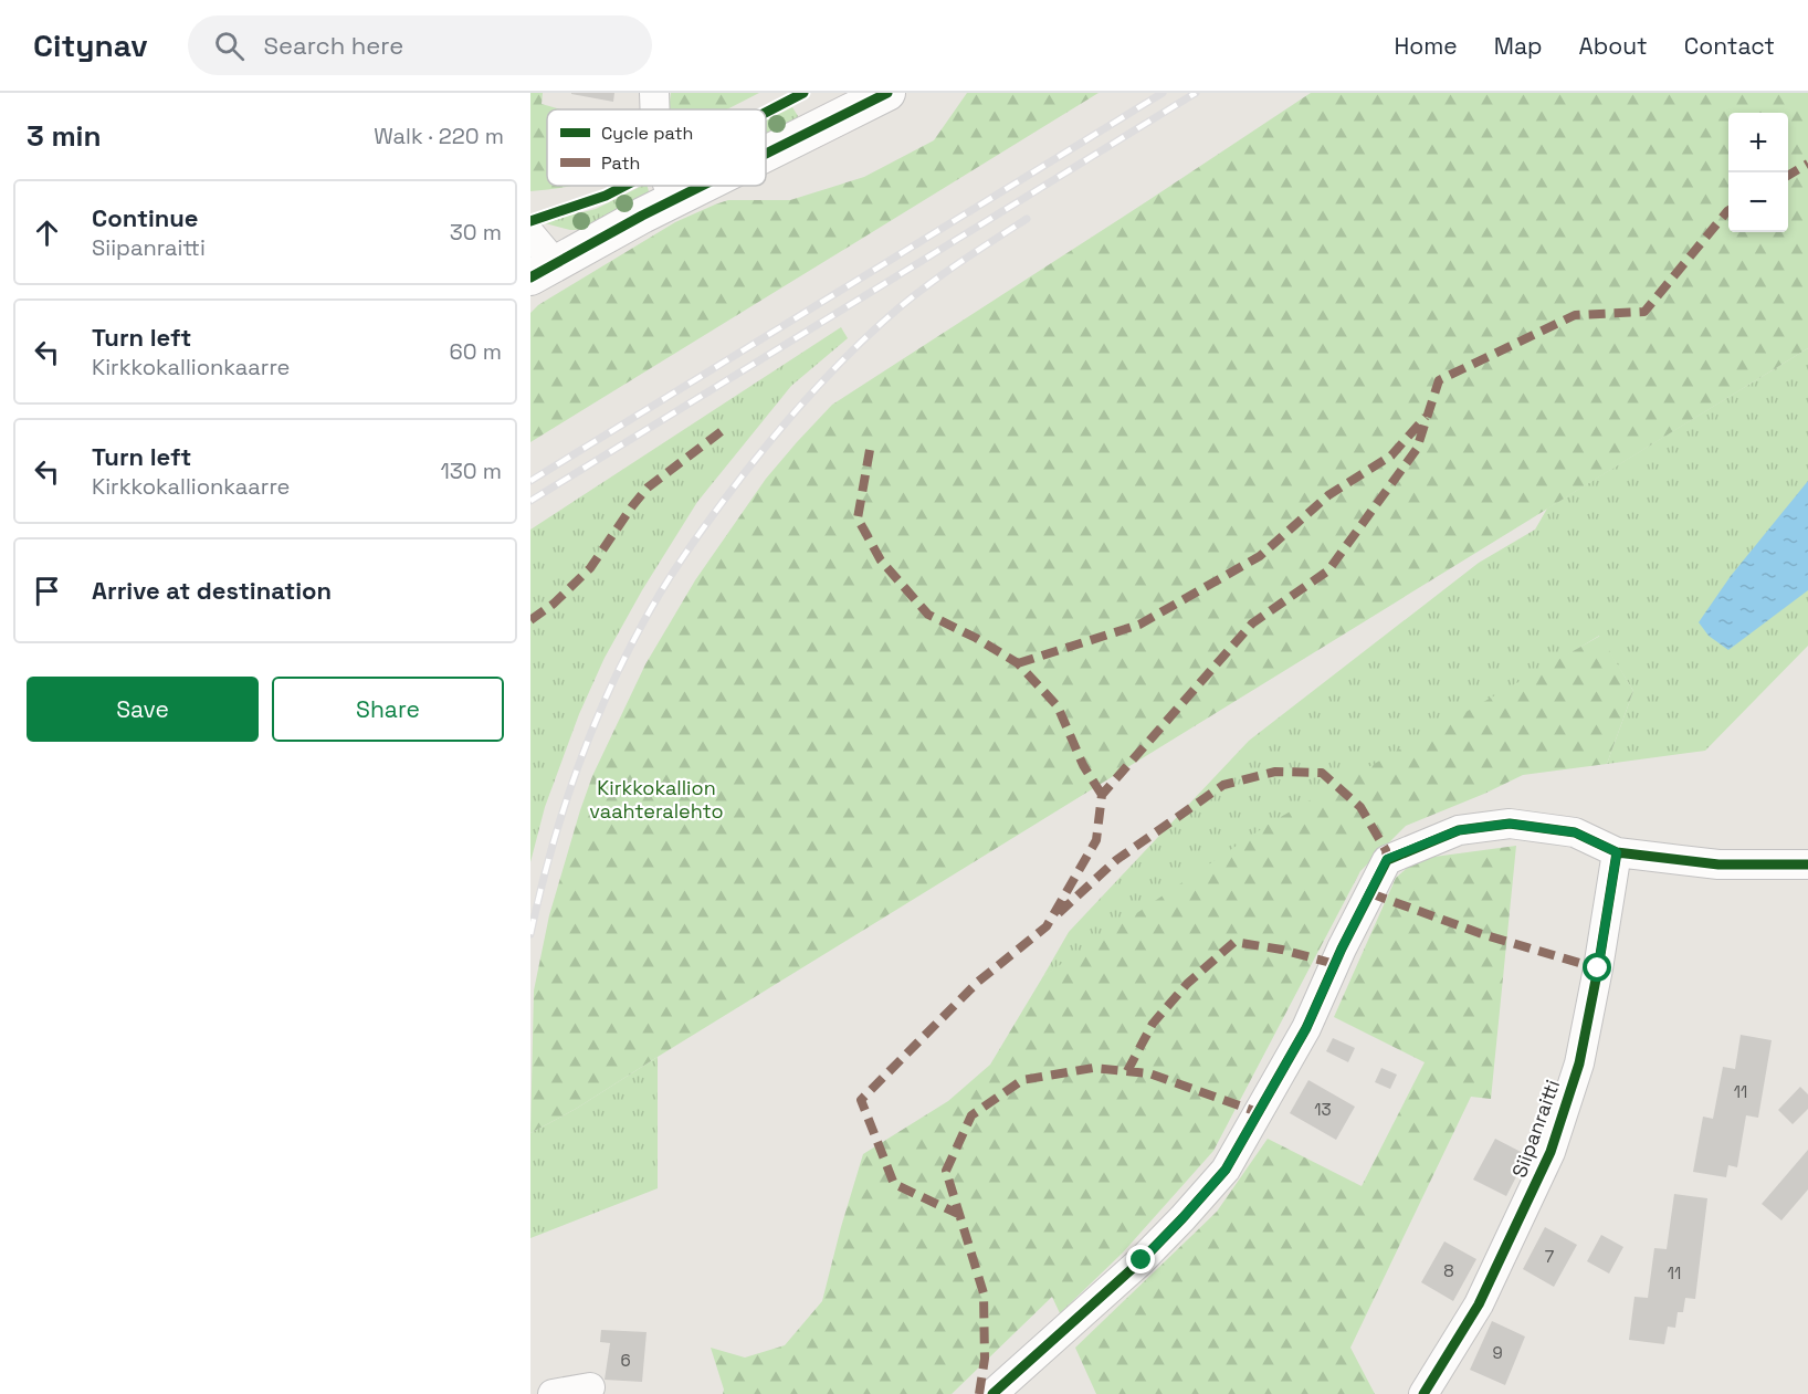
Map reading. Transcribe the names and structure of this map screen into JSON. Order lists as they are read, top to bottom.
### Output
{
  "streets": {
    "street": ["Siipanraitti"]
  },
  "parks": ["Kirkkokallion vaahteralehto"],
  "house_numbers": [
    "11",
    "13",
    "7",
    "8",
    "11",
    "9",
    "6"
  ],
  "legend": ["Cycle path", "Path"],
  "page": {
    "header": "Citynav",
    "search": "Search here",
    "nav": [
      "Home",
      "Map",
      "About",
      "Contact"
    ],
    "heading": ["3 min", "Walk · 220 m"],
    "map_buttons": ["+", "−"],
    "list": [
      ["Continue", "Siipanraitti", "30 m"],
      ["Turn left", "Kirkkokallionkaarre", "60 m"],
      ["Turn left", "Kirkkokallionkaarre", "130 m"],
      "Arrive at destination"
    ],
    "buttons": ["Save", "Share"]
  }
}
